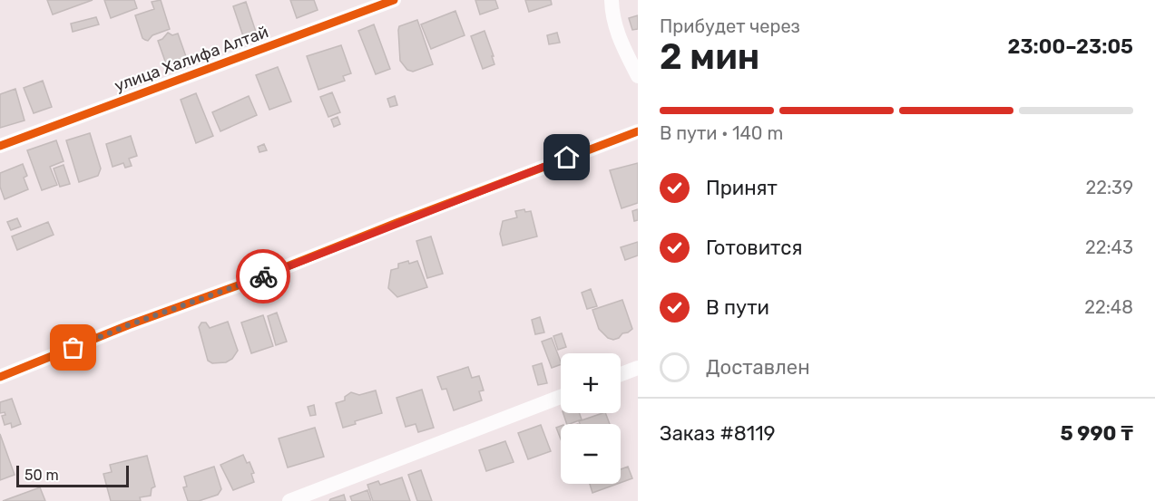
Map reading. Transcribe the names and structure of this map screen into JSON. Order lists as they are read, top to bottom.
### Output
{
  "streets": {
    "street": ["улица Халифа Алтай"]
  },
  "scale_bar": "50 m",
  "page": {
    "heading": ["2 мин", "Прибудет через", "23:00–23:05"],
    "panel": ["Заказ #8119", "5 990 ₸"],
    "bar": "В пути · 140 m",
    "list": [
      ["Принят", "22:39"],
      ["Готовится", "22:43"],
      ["В пути", "22:48"],
      "Доставлен"
    ],
    "map_buttons": ["+", "−"],
    "scale": "50 m"
  }
}
